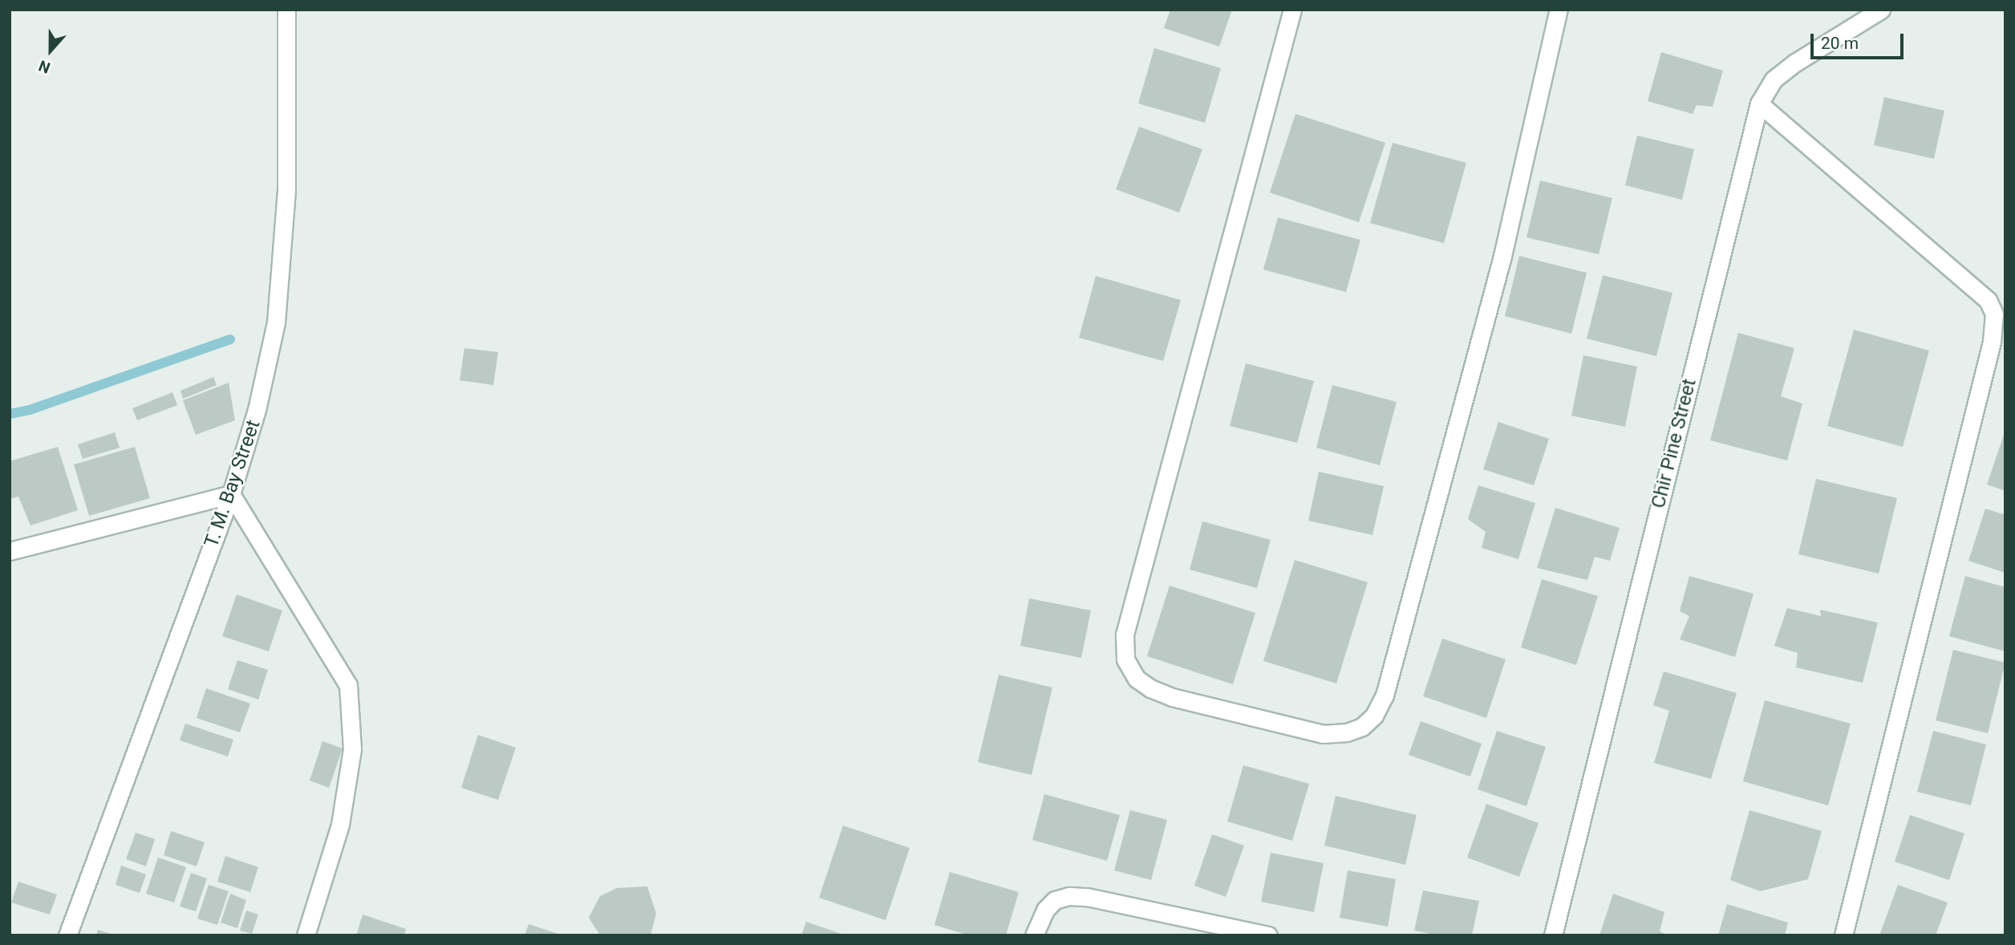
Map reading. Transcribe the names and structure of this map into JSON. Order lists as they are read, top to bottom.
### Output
{
  "streets": {
    "street": ["Chir Pine Street", "T. M. Bay Street"]
  },
  "scale_bar": "20 m",
  "north": "bottom"
}
